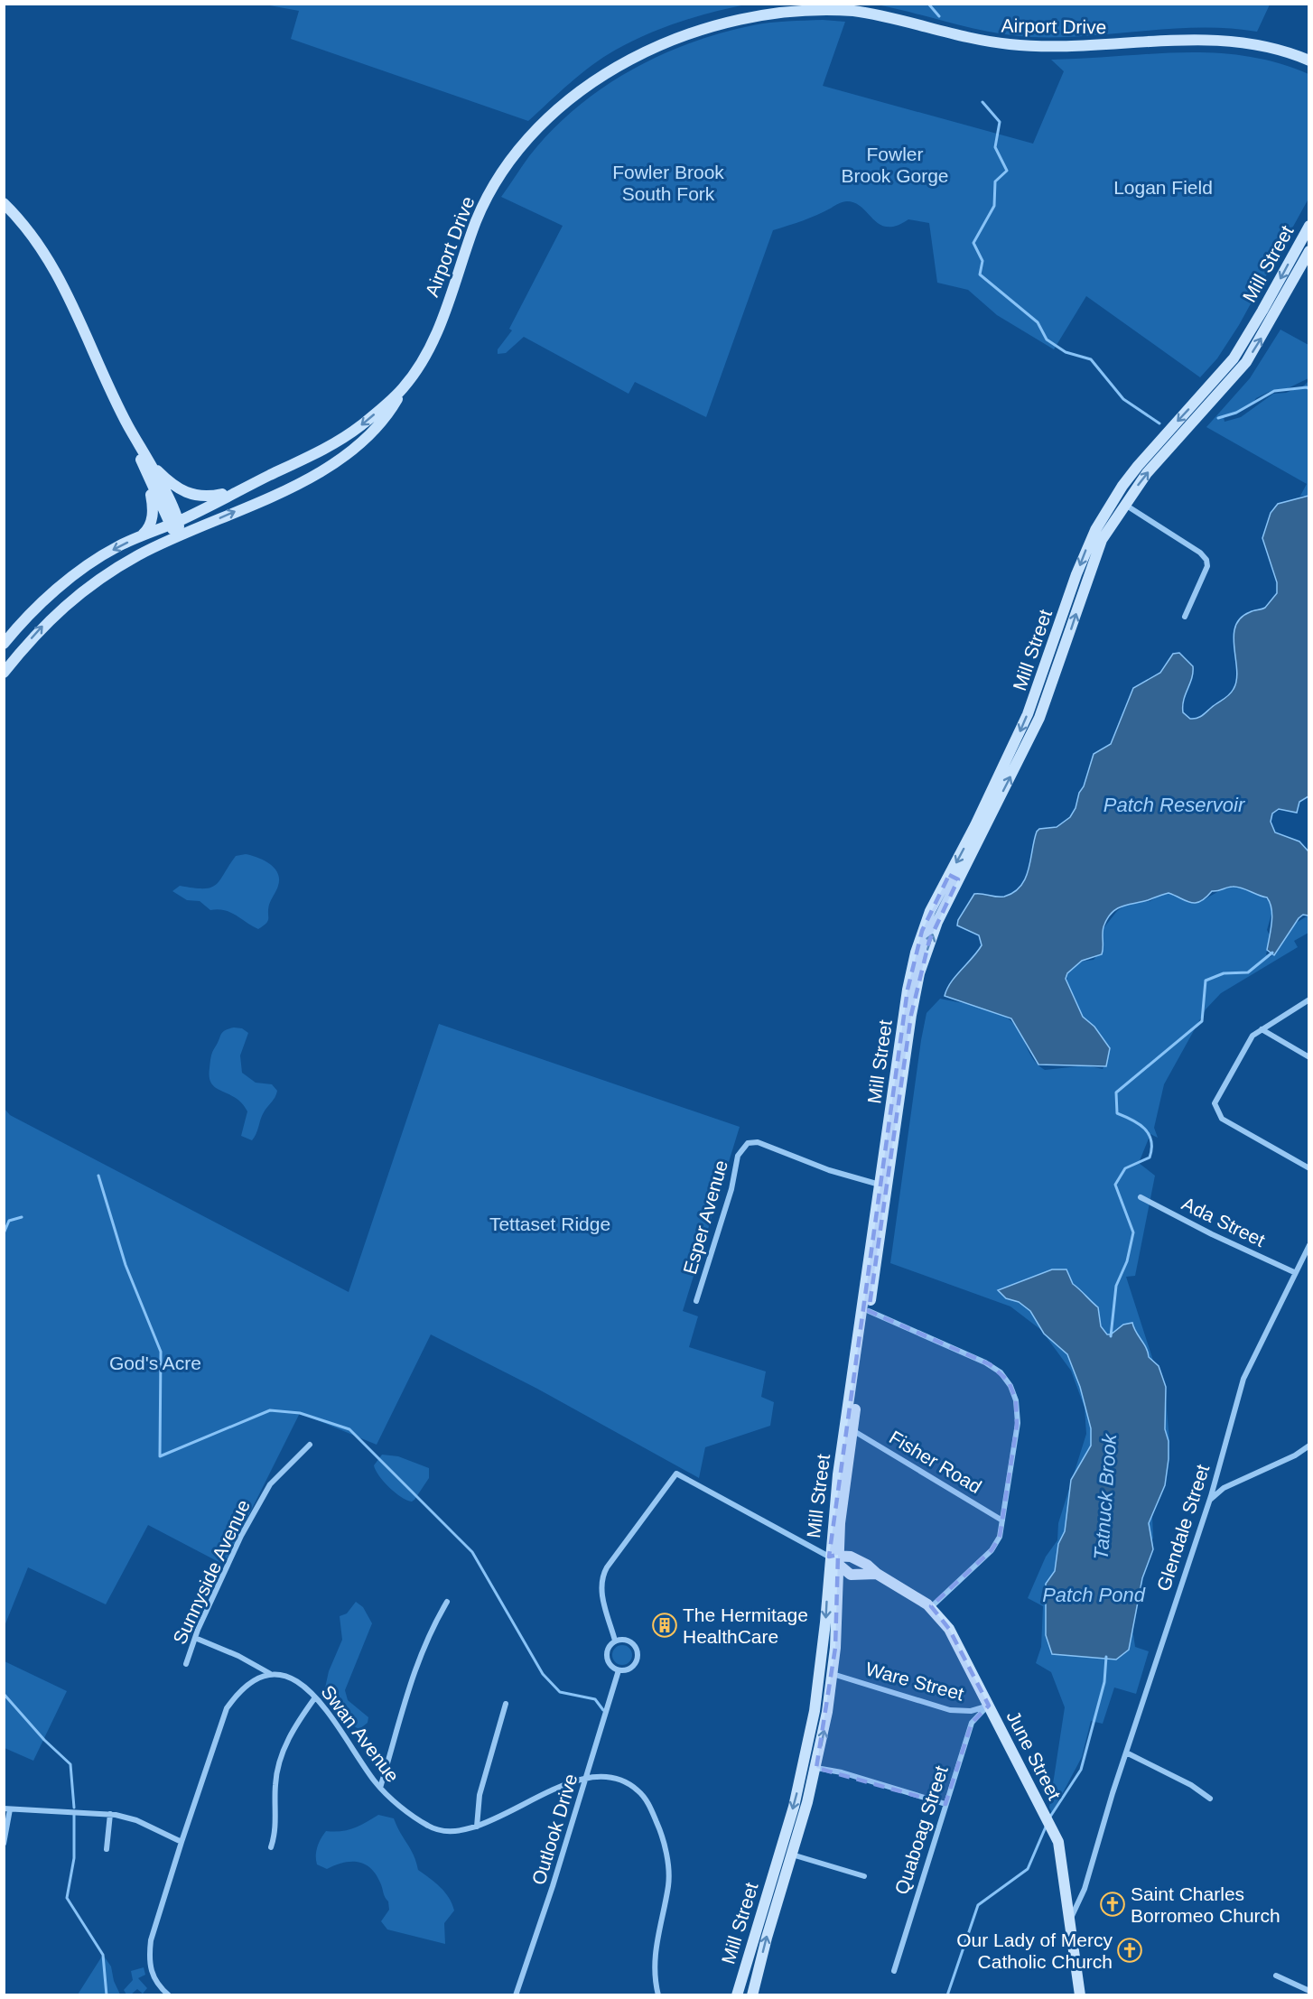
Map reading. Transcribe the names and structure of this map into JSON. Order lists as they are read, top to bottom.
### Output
{
  "streets": {
    "main road": ["Airport Drive", "Mill Street", "June Street"],
    "street": [
      "Esper Avenue",
      "Ada Street",
      "Fisher Road",
      "Glendale Street",
      "Sunnyside Avenue",
      "Ware Street",
      "Swan Avenue",
      "Outlook Drive",
      "Quaboag Street"
    ]
  },
  "crossings": [
    ["Mill Street", "Esper Avenue"],
    ["Mill Street", "Fisher Road"],
    ["Mill Street", "Ware Street"],
    ["Mill Street", "June Street"],
    ["Ada Street", "Glendale Street"],
    ["Glendale Street", "June Street"],
    ["Sunnyside Avenue", "Swan Avenue"],
    ["Ware Street", "June Street"],
    ["Ware Street", "Quaboag Street"],
    ["Swan Avenue", "Outlook Drive"],
    ["June Street", "Quaboag Street"]
  ],
  "water": ["Patch Reservoir", "Tatnuck Brook", "Patch Pond"],
  "parks": [
    "Fowler Brook Gorge",
    "Fowler Brook South Fork",
    "Logan Field",
    "Tettaset Ridge",
    "God's Acre"
  ],
  "places": {
    "building": ["The Hermitage HealthCare"],
    "church": ["Saint Charles Borromeo Church", "Our Lady of Mercy Catholic Church"]
  }
}
